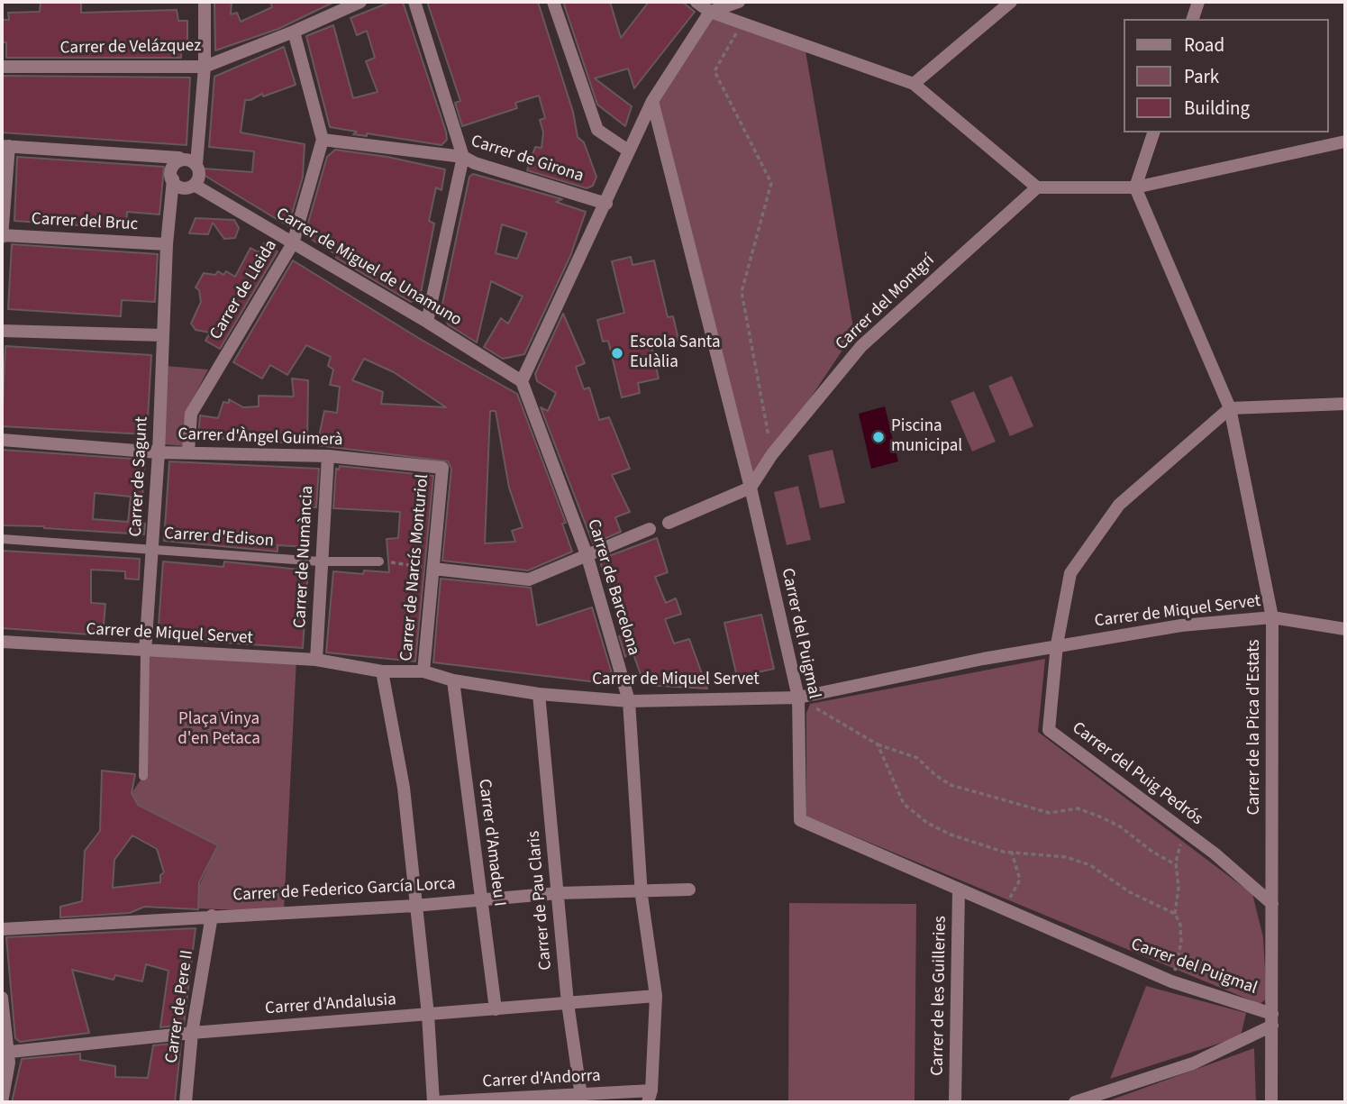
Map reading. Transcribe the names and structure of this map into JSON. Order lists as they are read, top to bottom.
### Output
{
  "streets": {
    "street": [
      "Carrer de Velázquez",
      "Carrer de Girona",
      "Carrer del Bruc",
      "Carrer de Miguel de Unamuno",
      "Carrer de Lleida",
      "Carrer del Montgrí",
      "Carrer d'Àngel Guimerà",
      "Carrer de Sagunt",
      "Carrer de Numància",
      "Carrer de Narcís Monturiol",
      "Carrer de Barcelona",
      "Carrer de Miquel Servet",
      "Carrer del Puigmal",
      "Carrer de la Pica d'Estats",
      "Carrer del Puig Pedrós",
      "Carrer d'Amadeu I",
      "Carrer de Federico García Lorca",
      "Carrer de Pau Claris",
      "Carrer de les Guilleries",
      "Carrer d'Andalusia",
      "Carrer de Pere II",
      "Carrer d'Andorra"
    ],
    "lane": ["Carrer d'Edison"]
  },
  "crossings": [
    ["Carrer de Girona", "Carrer de Lleida"],
    ["Carrer del Bruc", "Carrer de Sagunt"],
    ["Carrer de Miguel de Unamuno", "Carrer de Lleida"],
    ["Carrer de Miguel de Unamuno", "Carrer de Sagunt"],
    ["Carrer de Miguel de Unamuno", "Carrer de Barcelona"],
    ["Carrer de Lleida", "Carrer d'Àngel Guimerà"],
    ["Carrer del Montgrí", "Carrer del Puigmal"],
    ["Carrer d'Àngel Guimerà", "Carrer de Sagunt"],
    ["Carrer d'Àngel Guimerà", "Carrer de Numància"],
    ["Carrer d'Àngel Guimerà", "Carrer de Narcís Monturiol"],
    ["Carrer de Sagunt", "Carrer d'Edison"],
    ["Carrer de Sagunt", "Carrer de Miquel Servet"],
    ["Carrer d'Edison", "Carrer de Numància"],
    ["Carrer de Numància", "Carrer de Miquel Servet"],
    ["Carrer de Narcís Monturiol", "Carrer de Miquel Servet"],
    ["Carrer de Barcelona", "Carrer de Miquel Servet"],
    ["Carrer de Barcelona", "Carrer de Federico García Lorca"],
    ["Carrer de Barcelona", "Carrer d'Andalusia"],
    ["Carrer de Barcelona", "Carrer d'Andorra"],
    ["Carrer de Miquel Servet", "Carrer del Puigmal"],
    ["Carrer de Miquel Servet", "Carrer de la Pica d'Estats"],
    ["Carrer de Miquel Servet", "Carrer del Puig Pedrós"],
    ["Carrer de Miquel Servet", "Carrer d'Amadeu I"],
    ["Carrer de Miquel Servet", "Carrer de Pau Claris"],
    ["Carrer del Puigmal", "Carrer de la Pica d'Estats"],
    ["Carrer del Puigmal", "Carrer de les Guilleries"],
    ["Carrer de la Pica d'Estats", "Carrer del Puig Pedrós"],
    ["Carrer d'Amadeu I", "Carrer de Federico García Lorca"],
    ["Carrer d'Amadeu I", "Carrer d'Andalusia"],
    ["Carrer de Federico García Lorca", "Carrer de Pau Claris"],
    ["Carrer de Federico García Lorca", "Carrer de Pere II"],
    ["Carrer de Pau Claris", "Carrer d'Andalusia"],
    ["Carrer de Pau Claris", "Carrer d'Andorra"],
    ["Carrer d'Andalusia", "Carrer de Pere II"]
  ],
  "parks": ["Plaça Vinya d'en Petaca"],
  "places": ["Escola Santa Eulàlia", "Piscina municipal"],
  "legend": ["Road", "Park", "Building"]
}
